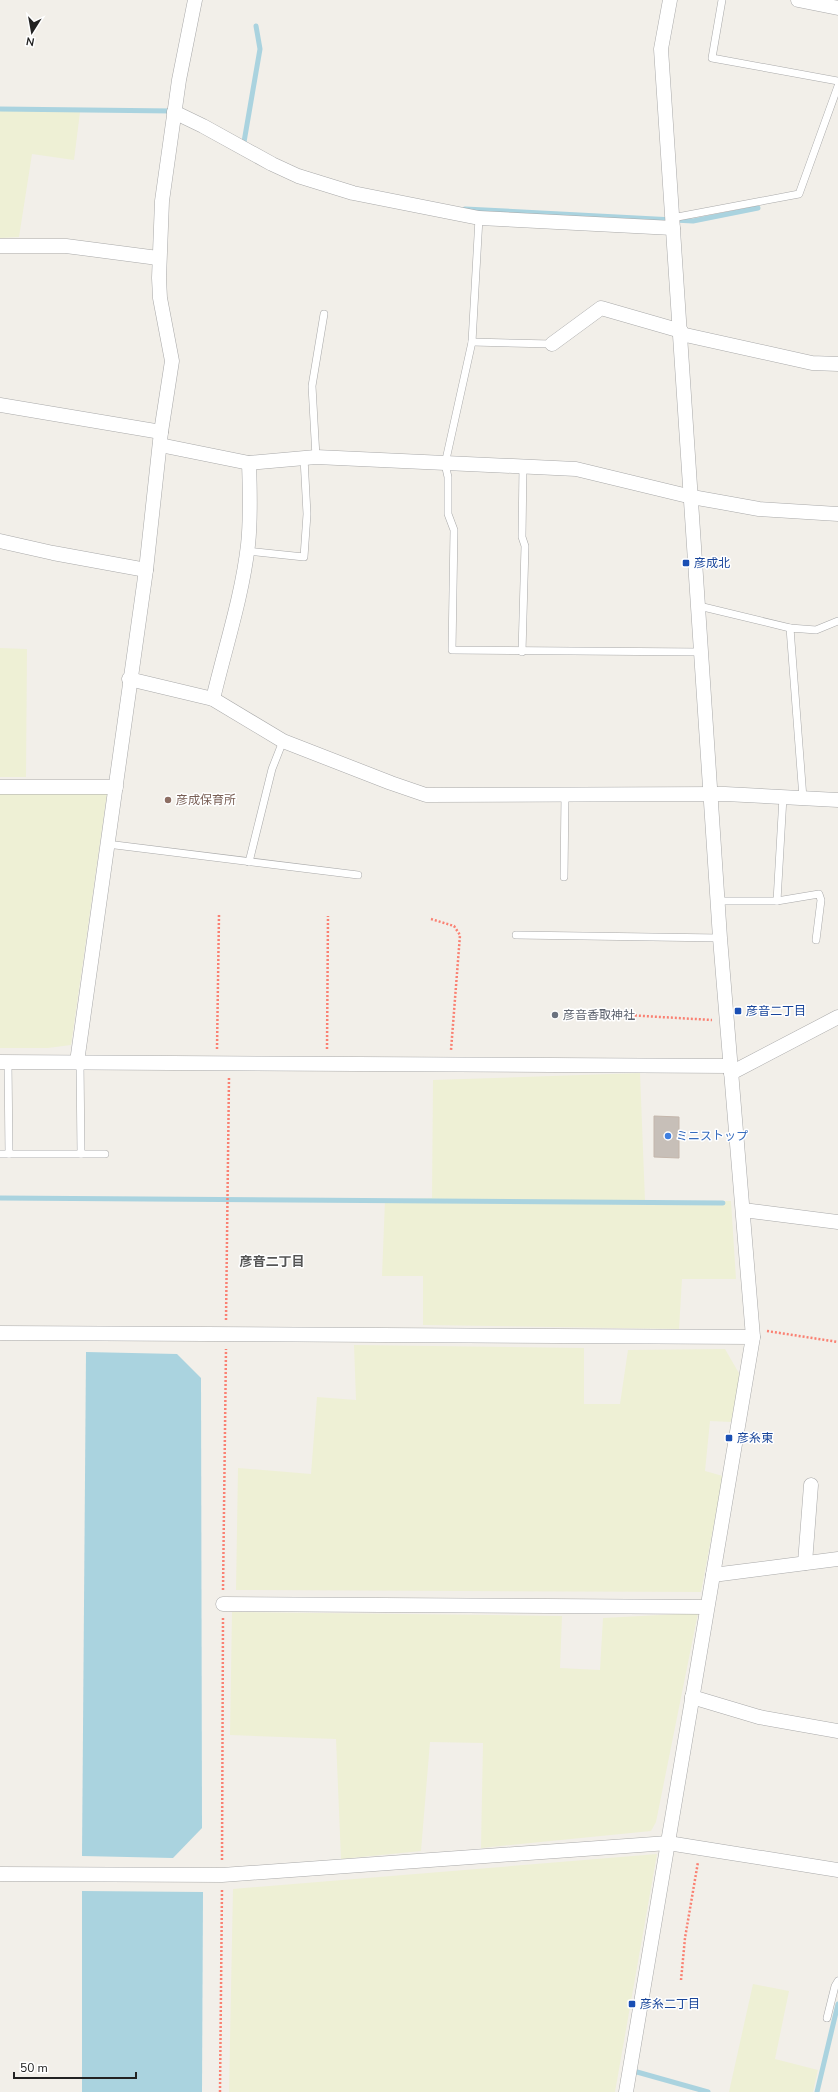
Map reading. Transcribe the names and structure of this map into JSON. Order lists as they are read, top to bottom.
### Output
{
  "districts": ["彦音二丁目"],
  "places": {
    "transit": [
      "彦成北",
      "彦音二丁目",
      "彦糸東",
      "彦糸二丁目"
    ],
    "other": ["彦成保育所", "彦音香取神社", "ミニストップ"]
  },
  "scale_bar": "50 m",
  "north": "bottom"
}
